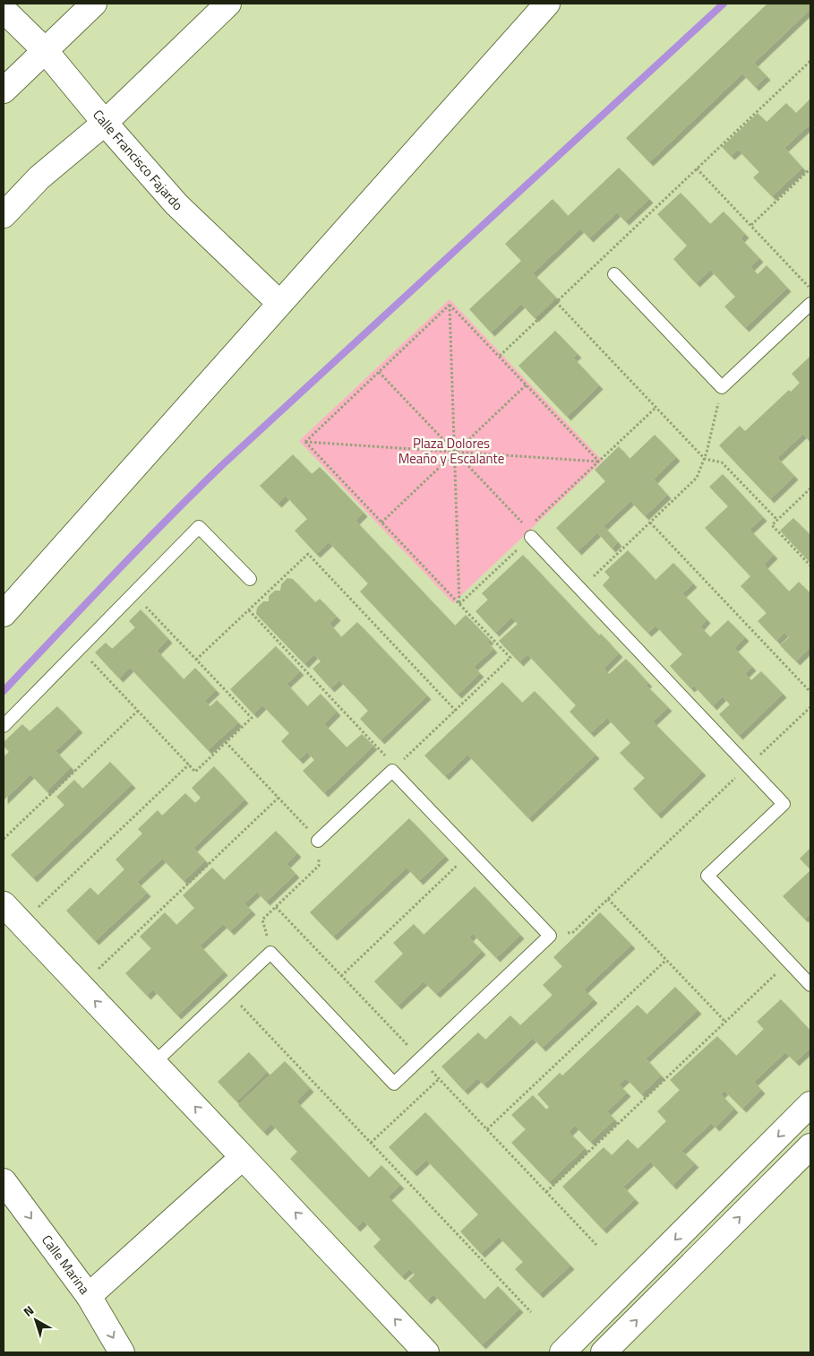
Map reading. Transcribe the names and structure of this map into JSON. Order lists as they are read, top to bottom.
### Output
{
  "streets": {
    "street": ["Calle Francisco Fajardo", "Calle Marina"]
  },
  "parks": ["Plaza Dolores Meaño y Escalante"],
  "north": "top left"
}
